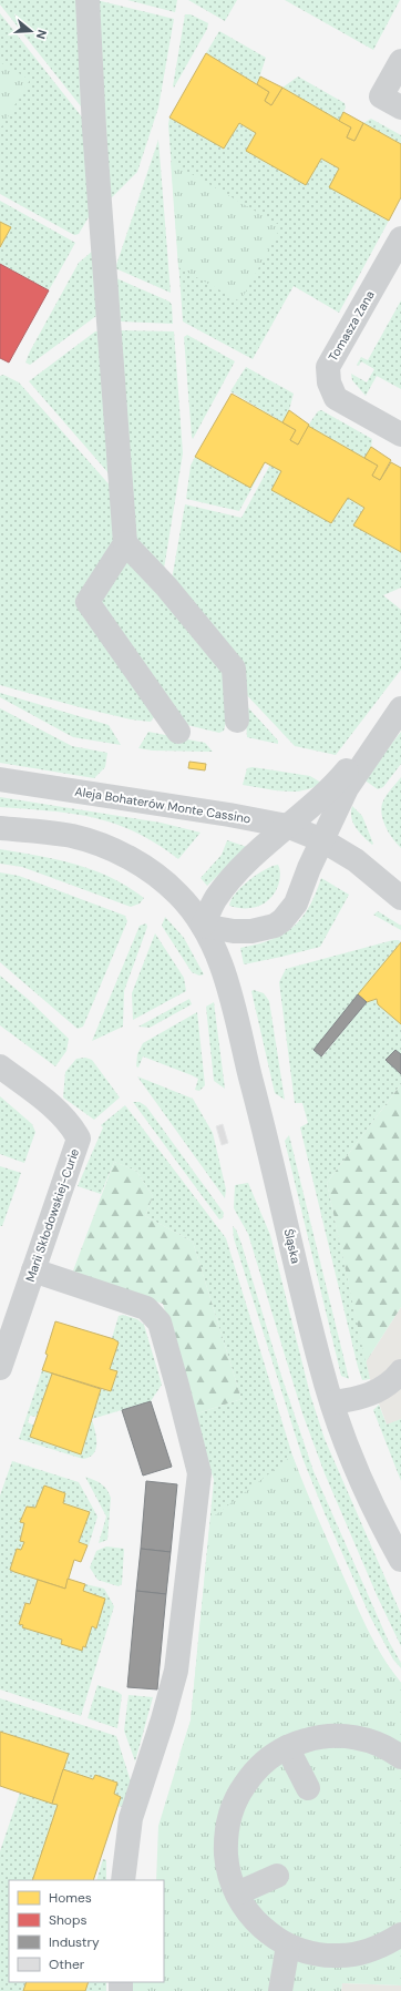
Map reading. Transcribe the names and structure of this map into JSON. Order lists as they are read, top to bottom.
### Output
{
  "streets": {
    "street": [
      "Tomasza Zana",
      "Aleja Bohaterów Monte Cassino",
      "Marii Skłodowskiej-Curie",
      "Śląska"
    ]
  },
  "legend": [
    "Homes",
    "Shops",
    "Industry",
    "Other"
  ],
  "north": "right"
}
